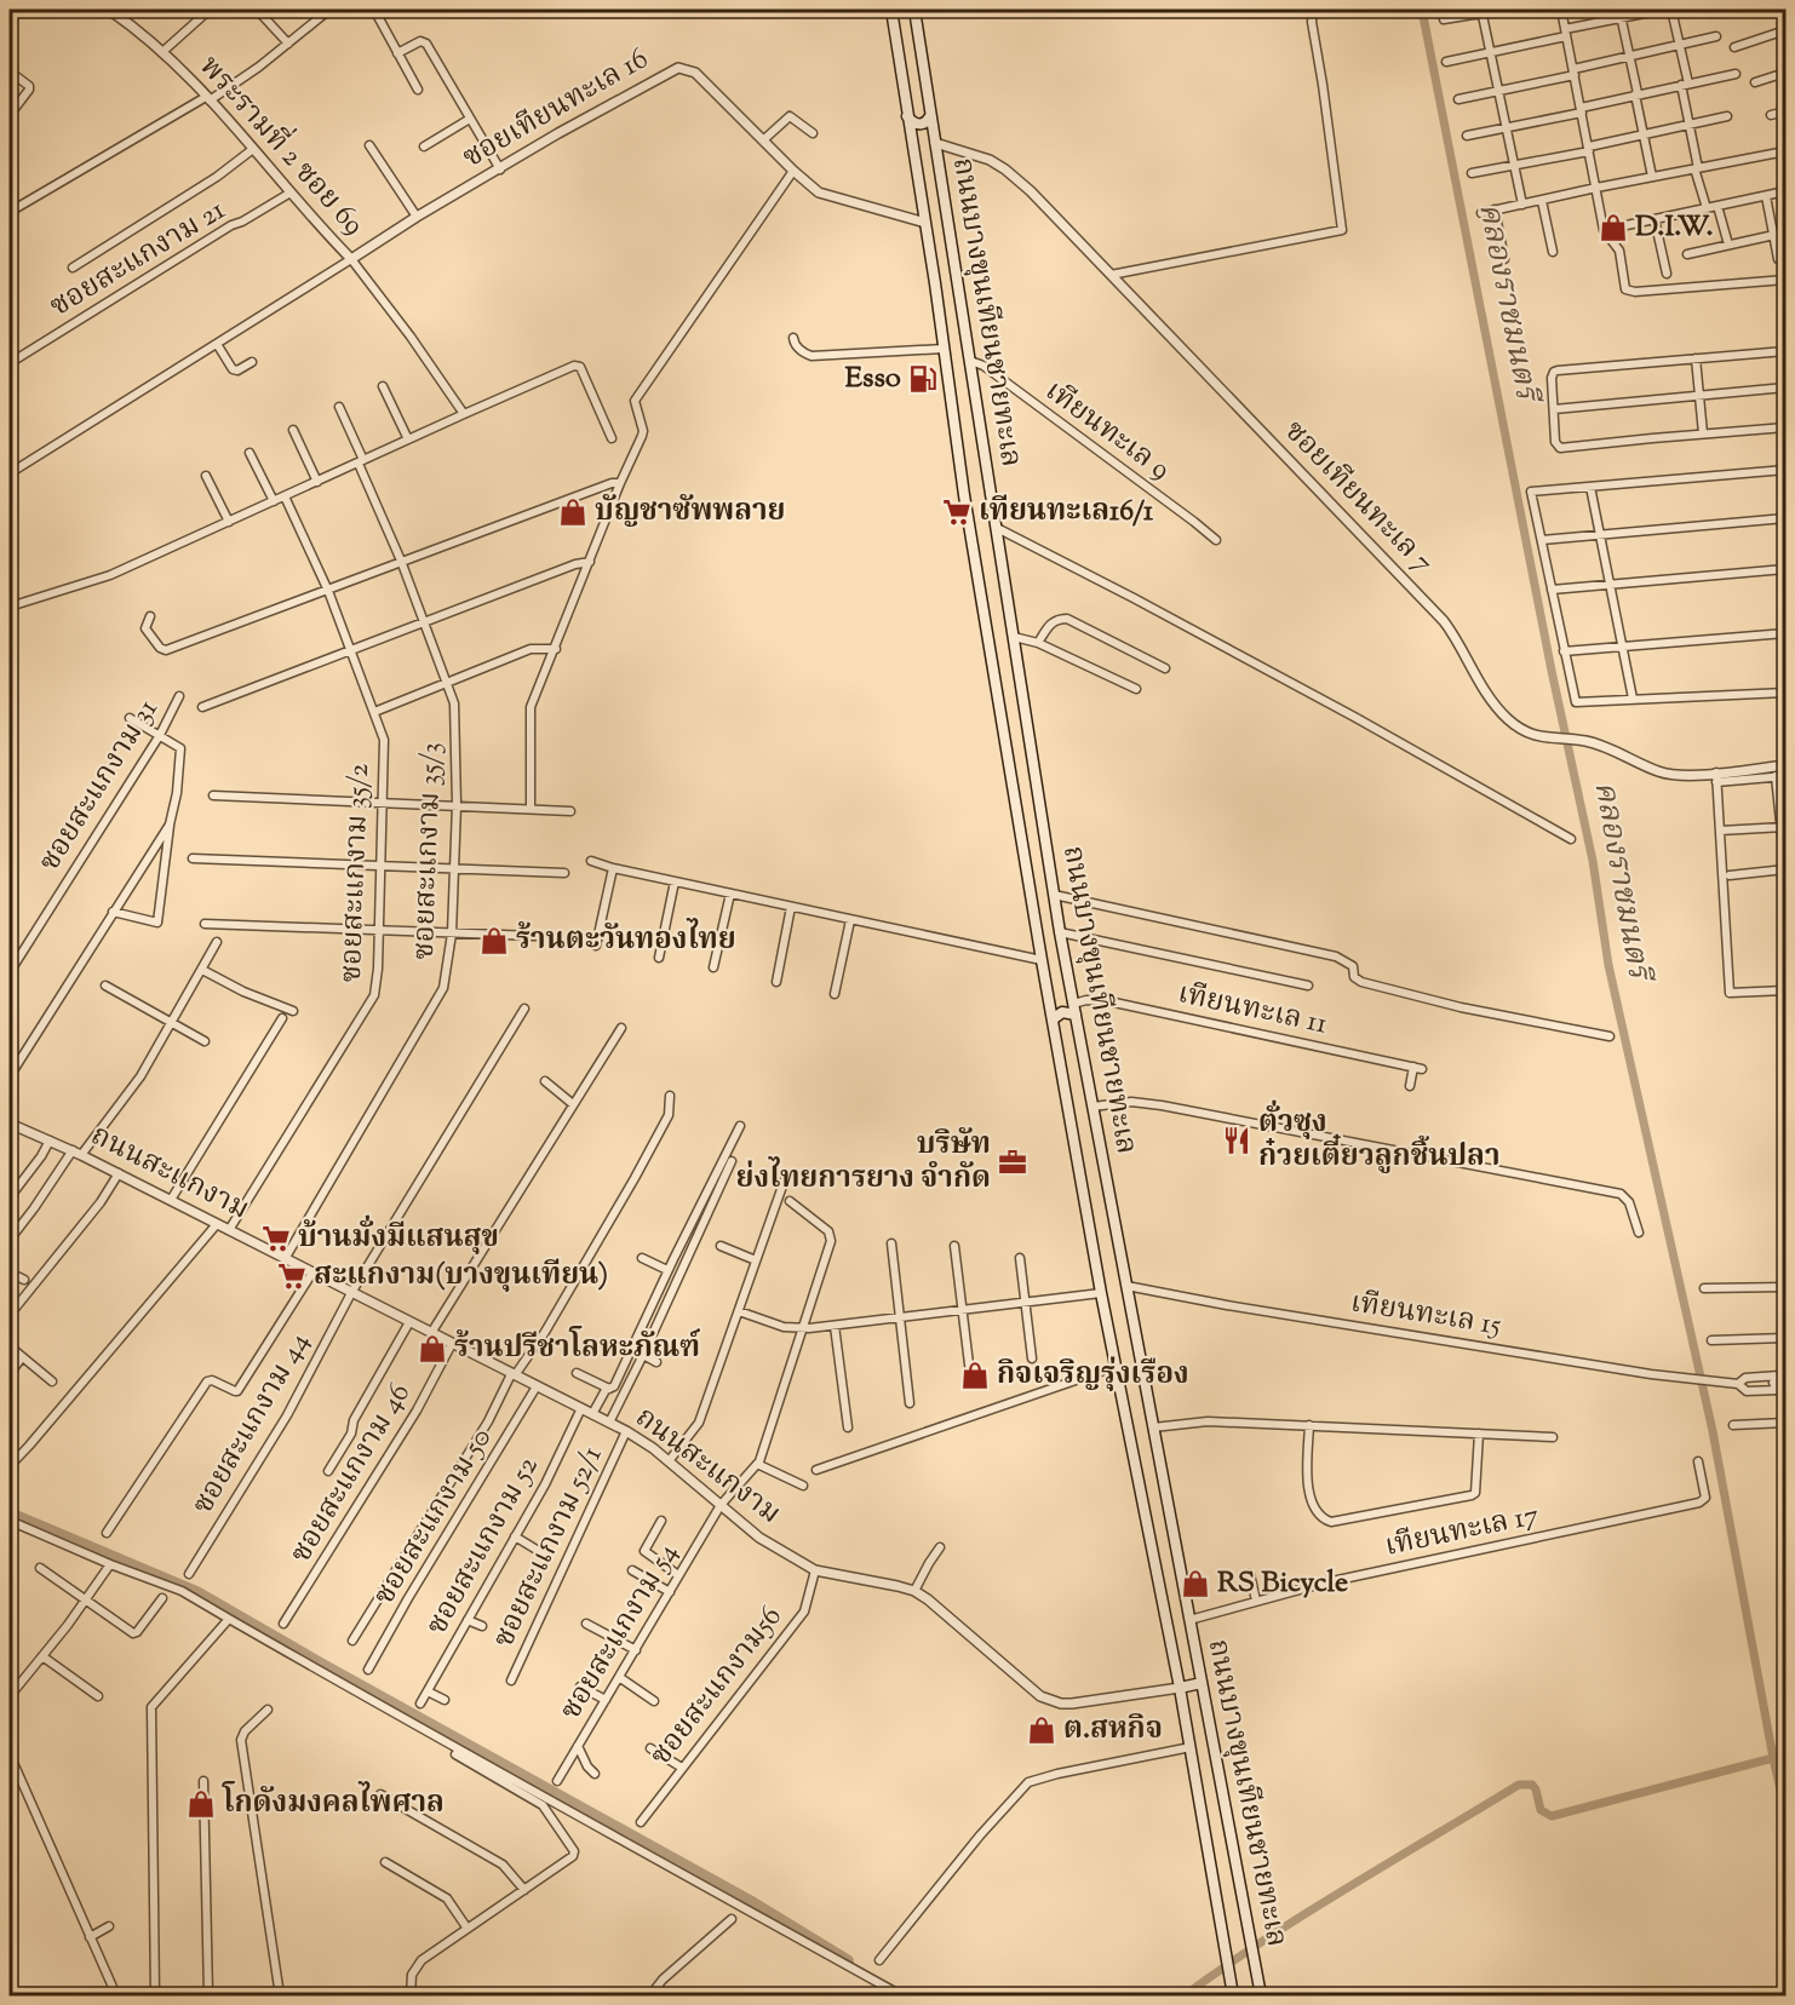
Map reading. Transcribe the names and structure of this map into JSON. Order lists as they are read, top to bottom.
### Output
{
  "streets": {
    "main road": ["ถนนบางขุนเทียนชายทะเล"],
    "street": [
      "ซอยเทียนทะเล 16",
      "พระรามที่ 2 ซอย 69",
      "ซอยสะแกงาม 21",
      "เทียนทะเล 9",
      "ซอยเทียนทะเล 7",
      "ซอยสะแกงาม 31",
      "ซอยสะแกงาม 35/3",
      "ซอยสะแกงาม 35/2",
      "เทียนทะเล 11",
      "ถนนสะแกงาม",
      "เทียนทะเล 15",
      "ซอยสะแกงาม 44",
      "ซอยสะแกงาม 46",
      "ซอยสะแกงาม 50",
      "เทียนทะเล 17",
      "ซอยสะแกงาม 52",
      "ซอยสะแกงาม 52/1",
      "ซอยสะแกงาม 54",
      "ซอยสะแกงาม56"
    ]
  },
  "crossings": [
    ["ซอยเทียนทะเล 16", "พระรามที่ 2 ซอย 69"],
    ["ซอยเทียนทะเล 16", "ถนนบางขุนเทียนชายทะเล"],
    ["พระรามที่ 2 ซอย 69", "ซอยสะแกงาม 21"],
    ["ถนนบางขุนเทียนชายทะเล", "เทียนทะเล 9"],
    ["ถนนบางขุนเทียนชายทะเล", "ซอยเทียนทะเล 7"],
    ["ถนนบางขุนเทียนชายทะเล", "เทียนทะเล 11"],
    ["ถนนบางขุนเทียนชายทะเล", "ถนนสะแกงาม"],
    ["ถนนบางขุนเทียนชายทะเล", "เทียนทะเล 15"],
    ["ถนนบางขุนเทียนชายทะเล", "เทียนทะเล 17"],
    ["ซอยสะแกงาม 35/3", "ถนนสะแกงาม"],
    ["ซอยสะแกงาม 35/2", "ถนนสะแกงาม"],
    ["ถนนสะแกงาม", "ซอยสะแกงาม 44"],
    ["ถนนสะแกงาม", "ซอยสะแกงาม 46"],
    ["ถนนสะแกงาม", "ซอยสะแกงาม 50"],
    ["ถนนสะแกงาม", "ซอยสะแกงาม 52"],
    ["ถนนสะแกงาม", "ซอยสะแกงาม 52/1"],
    ["ถนนสะแกงาม", "ซอยสะแกงาม 54"],
    ["ถนนสะแกงาม", "ซอยสะแกงาม56"]
  ],
  "water": ["คลองราชมนตรี"],
  "places": {
    "shop": [
      "D.I.W.",
      "บัญชาซัพพลาย",
      "ร้านตะวันทองไทย",
      "ร้านปรีชาโลหะภัณฑ์",
      "กิจเจริญรุ่งเรือง",
      "RS Bicycle",
      "ต.สหกิจ",
      "โกดังมงคลไพศาล"
    ],
    "fuel station": ["Esso"],
    "supermarket": ["เทียนทะเล16/1", "บ้านมั่งมีแสนสุข", "สะแกงาม(บางขุนเทียน)"],
    "restaurant": ["ตั่วซุง ก๋วยเตี๋ยวลูกชิ้นปลา"],
    "office": ["บริษัท ย่งไทยการยาง จำกัด"]
  }
}
